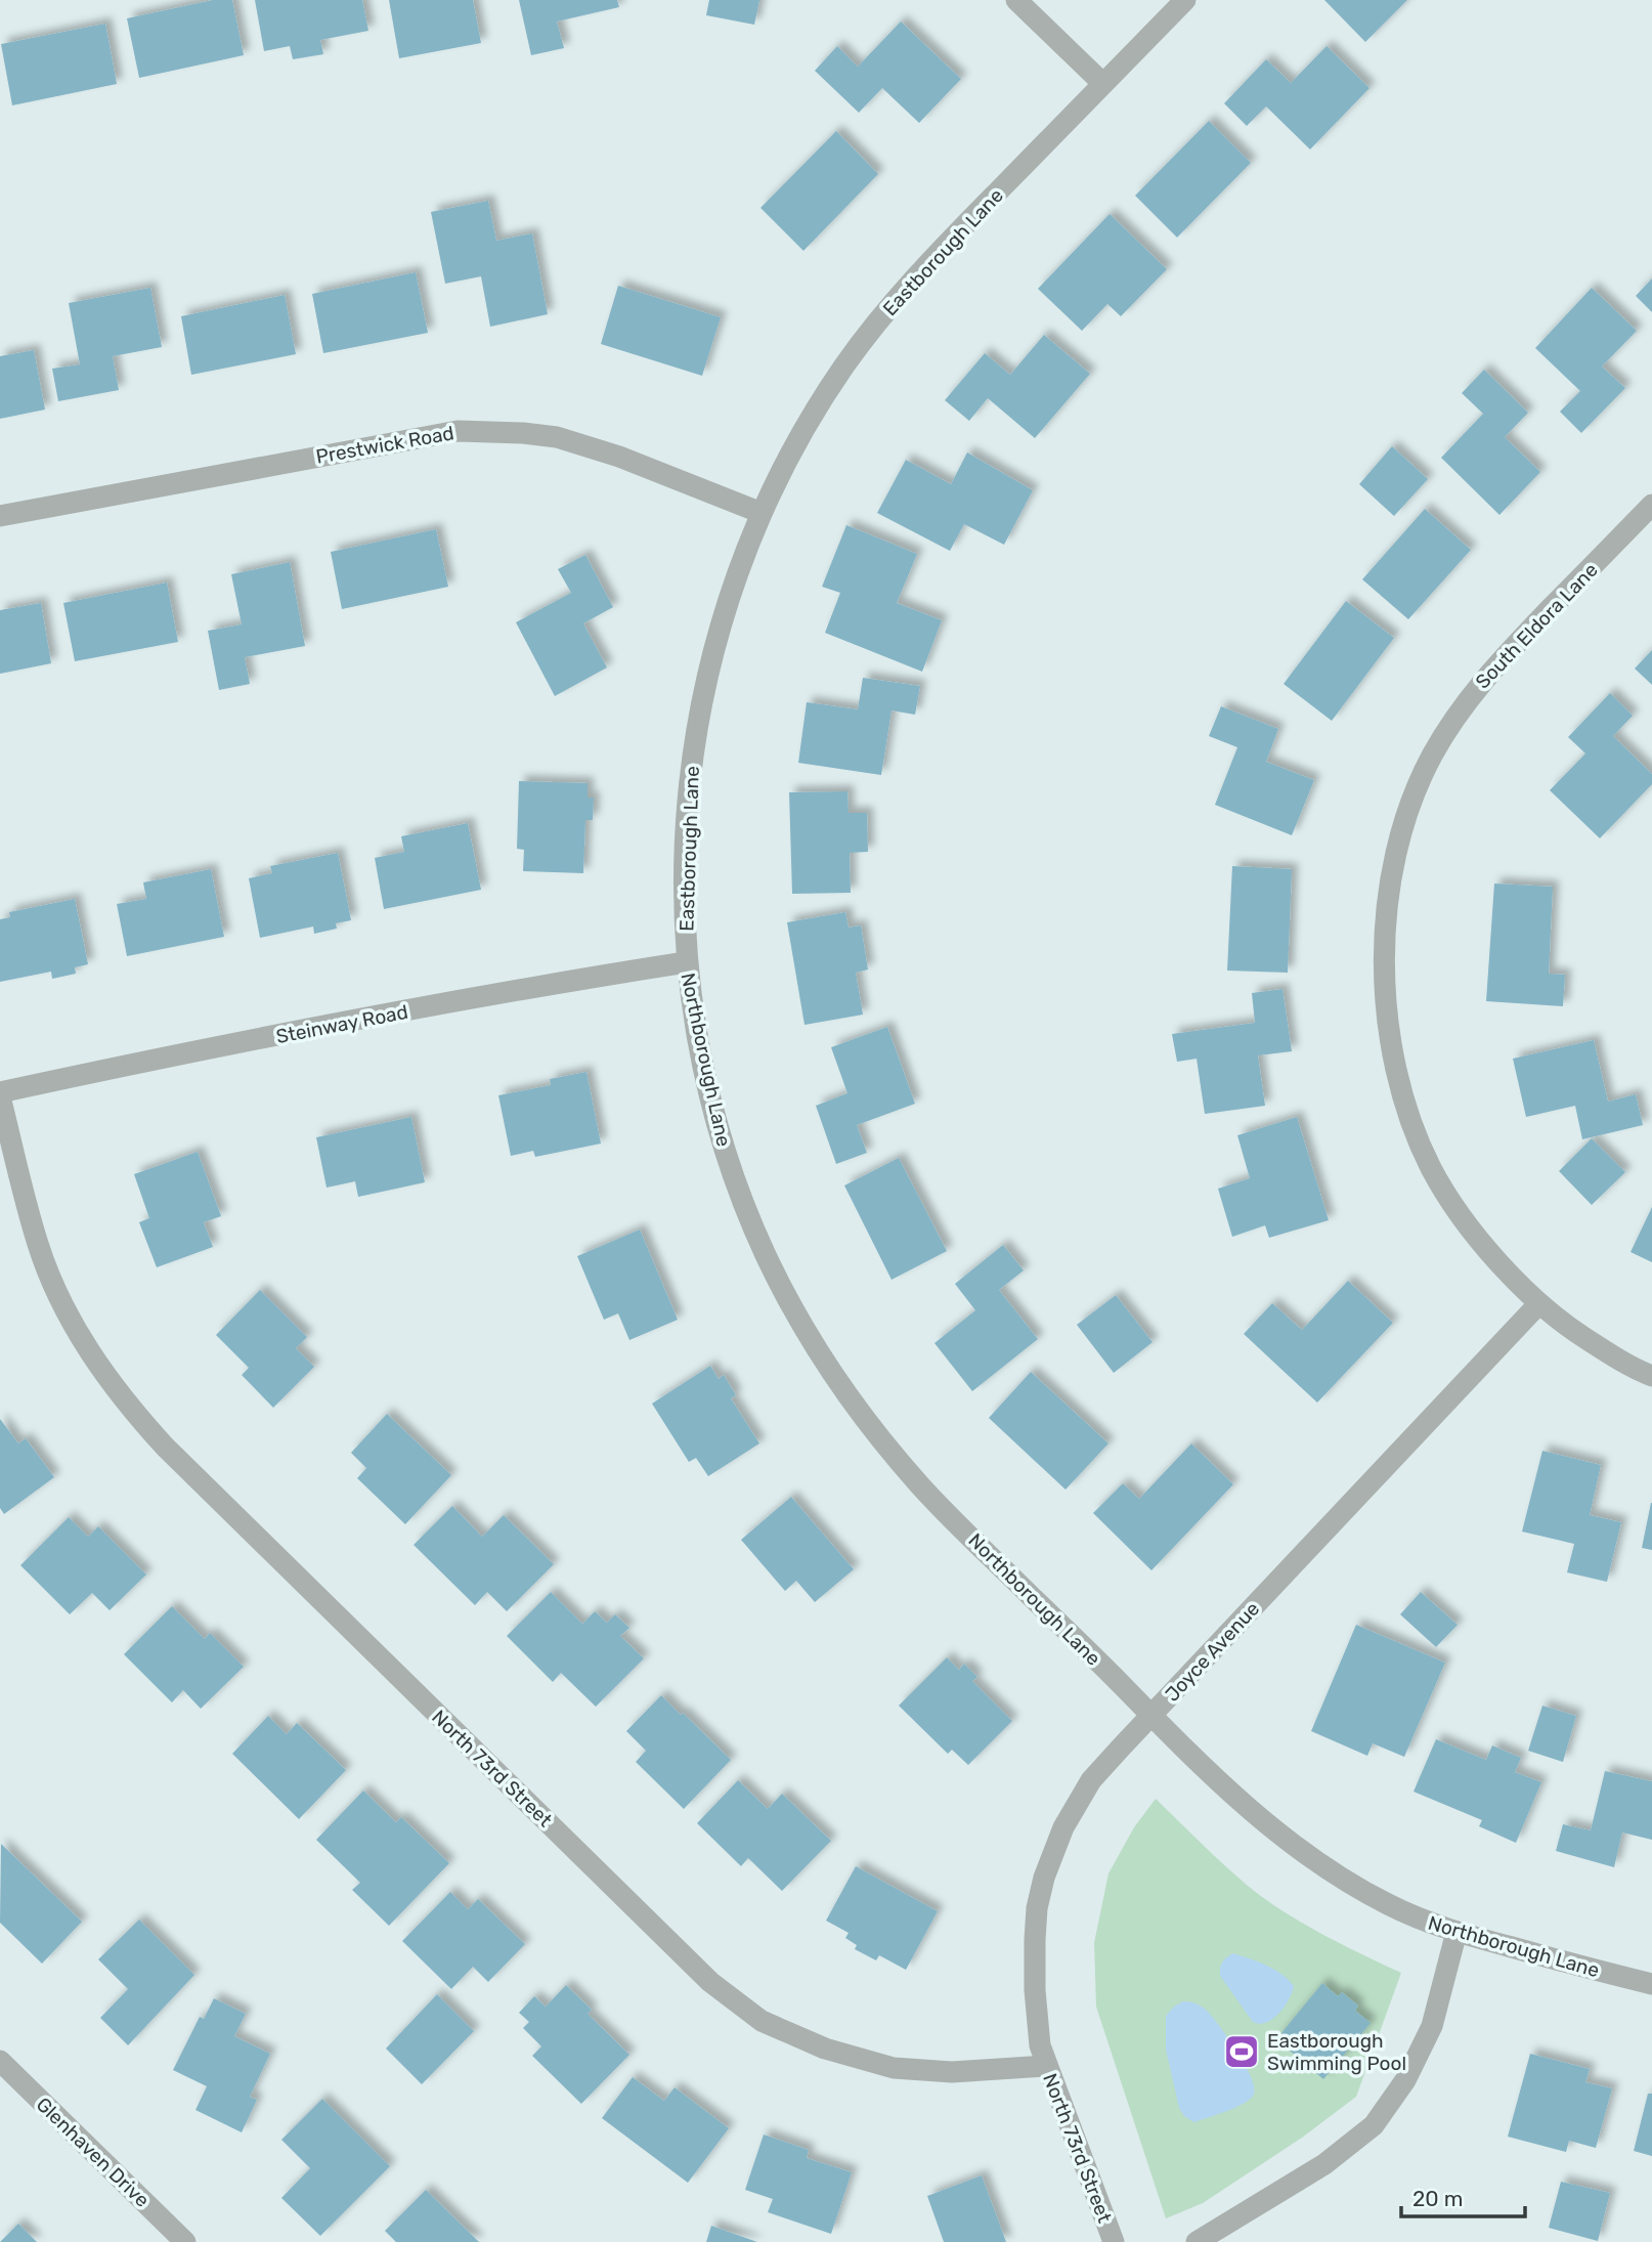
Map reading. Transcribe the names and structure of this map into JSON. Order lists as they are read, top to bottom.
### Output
{
  "streets": {
    "street": [
      "Eastborough Lane",
      "Prestwick Road",
      "South Eldora Lane",
      "Steinway Road",
      "Northborough Lane",
      "Joyce Avenue",
      "North 73rd Street",
      "Glenhaven Drive"
    ]
  },
  "crossings": [
    ["Eastborough Lane", "Prestwick Road"],
    ["Eastborough Lane", "Steinway Road"],
    ["Eastborough Lane", "Northborough Lane"],
    ["South Eldora Lane", "Joyce Avenue"],
    ["Steinway Road", "Northborough Lane"],
    ["Steinway Road", "North 73rd Street"],
    ["Northborough Lane", "Joyce Avenue"],
    ["Joyce Avenue", "North 73rd Street"]
  ],
  "places": {
    "sports": ["Eastborough Swimming Pool"]
  },
  "scale_bar": "20 m"
}
